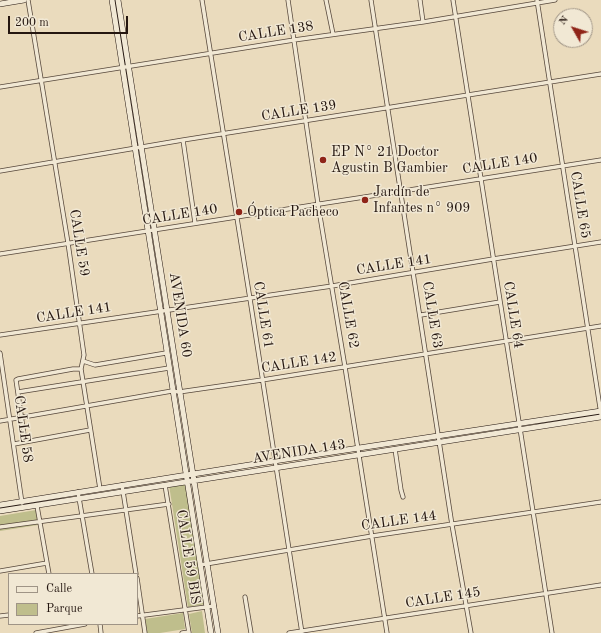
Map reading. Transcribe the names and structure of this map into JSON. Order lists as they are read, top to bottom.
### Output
{
  "streets": {
    "main road": ["AVENIDA 60", "AVENIDA 143"],
    "street": [
      "CALLE 138",
      "CALLE 139",
      "CALLE 140",
      "CALLE 65",
      "CALLE 59",
      "CALLE 141",
      "CALLE 61",
      "CALLE 62",
      "CALLE 63",
      "CALLE 64",
      "CALLE 142",
      "CALLE 58",
      "CALLE 144",
      "CALLE 59 BIS",
      "CALLE 145"
    ]
  },
  "crossings": [
    ["CALLE 138", "CALLE 65"],
    ["CALLE 138", "CALLE 59"],
    ["CALLE 138", "AVENIDA 60"],
    ["CALLE 138", "CALLE 61"],
    ["CALLE 138", "CALLE 62"],
    ["CALLE 138", "CALLE 63"],
    ["CALLE 138", "CALLE 64"],
    ["CALLE 139", "CALLE 65"],
    ["CALLE 139", "CALLE 59"],
    ["CALLE 139", "AVENIDA 60"],
    ["CALLE 139", "CALLE 61"],
    ["CALLE 139", "CALLE 62"],
    ["CALLE 139", "CALLE 63"],
    ["CALLE 139", "CALLE 64"],
    ["CALLE 140", "CALLE 65"],
    ["CALLE 140", "CALLE 59"],
    ["CALLE 140", "AVENIDA 60"],
    ["CALLE 140", "CALLE 61"],
    ["CALLE 140", "CALLE 62"],
    ["CALLE 140", "CALLE 63"],
    ["CALLE 140", "CALLE 64"],
    ["CALLE 65", "CALLE 141"],
    ["CALLE 65", "CALLE 142"],
    ["CALLE 65", "AVENIDA 143"],
    ["CALLE 59", "CALLE 141"],
    ["CALLE 59", "CALLE 142"],
    ["CALLE 59", "AVENIDA 143"],
    ["CALLE 141", "AVENIDA 60"],
    ["CALLE 141", "CALLE 61"],
    ["CALLE 141", "CALLE 62"],
    ["CALLE 141", "CALLE 63"],
    ["CALLE 141", "CALLE 64"],
    ["AVENIDA 60", "CALLE 142"],
    ["AVENIDA 60", "AVENIDA 143"],
    ["AVENIDA 60", "CALLE 144"],
    ["CALLE 61", "CALLE 142"],
    ["CALLE 61", "AVENIDA 143"],
    ["CALLE 61", "CALLE 144"],
    ["CALLE 61", "CALLE 145"],
    ["CALLE 62", "CALLE 142"],
    ["CALLE 62", "AVENIDA 143"],
    ["CALLE 62", "CALLE 144"],
    ["CALLE 62", "CALLE 145"],
    ["CALLE 63", "CALLE 142"],
    ["CALLE 63", "AVENIDA 143"],
    ["CALLE 63", "CALLE 144"],
    ["CALLE 63", "CALLE 145"],
    ["CALLE 64", "CALLE 142"],
    ["CALLE 64", "AVENIDA 143"],
    ["CALLE 64", "CALLE 144"],
    ["CALLE 64", "CALLE 145"],
    ["CALLE 142", "CALLE 58"],
    ["CALLE 58", "AVENIDA 143"],
    ["AVENIDA 143", "CALLE 59 BIS"]
  ],
  "places": ["EP N° 21 Doctor Agustin B Gambier", "Jardín de Infantes n° 909", "Óptica Pacheco"],
  "legend": ["Calle", "Parque"],
  "scale_bar": "200 m",
  "north": "top left"
}
